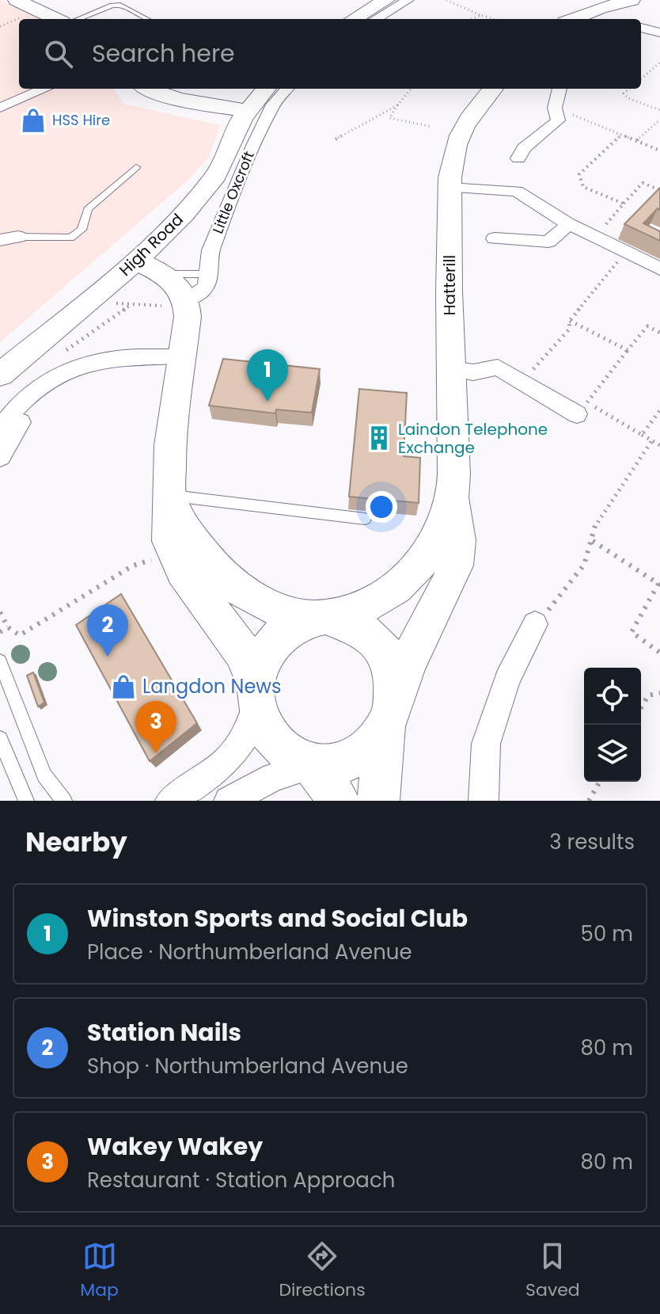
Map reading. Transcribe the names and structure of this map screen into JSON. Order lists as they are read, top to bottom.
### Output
{
  "streets": {
    "street": ["Little Oxcroft", "High Road", "Hatterill"]
  },
  "places": {
    "shop": ["HSS Hire", "Langdon News"],
    "building": ["Laindon Telephone Exchange"]
  },
  "page": {
    "search": "Search here",
    "pins": ["1", "2", "3"],
    "heading": ["Nearby", "3 results"],
    "list": [
      {
        "mark": "1",
        "name": "Winston Sports and Social Club",
        "note": "Place · Northumberland Avenue",
        "value": "50 m"
      },
      {
        "mark": "2",
        "name": "Station Nails",
        "note": "Shop · Northumberland Avenue",
        "value": "80 m"
      },
      {
        "mark": "3",
        "name": "Wakey Wakey",
        "note": "Restaurant · Station Approach",
        "value": "80 m"
      }
    ],
    "nav": ["Map", "Directions", "Saved"]
  }
}
